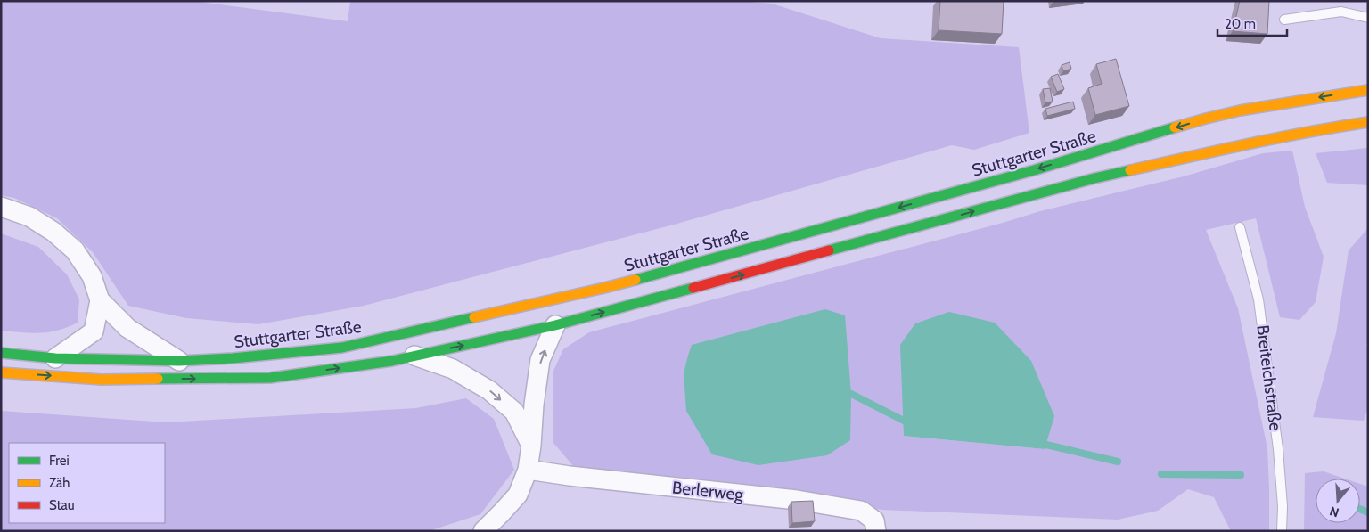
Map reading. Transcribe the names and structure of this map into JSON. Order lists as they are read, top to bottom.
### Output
{
  "streets": {
    "main road": ["Stuttgarter Straße"],
    "street": ["Berlerweg"],
    "lane": ["Breiteichstraße"]
  },
  "legend": ["Frei", "Zäh", "Stau"],
  "scale_bar": "20 m",
  "north": "bottom"
}
